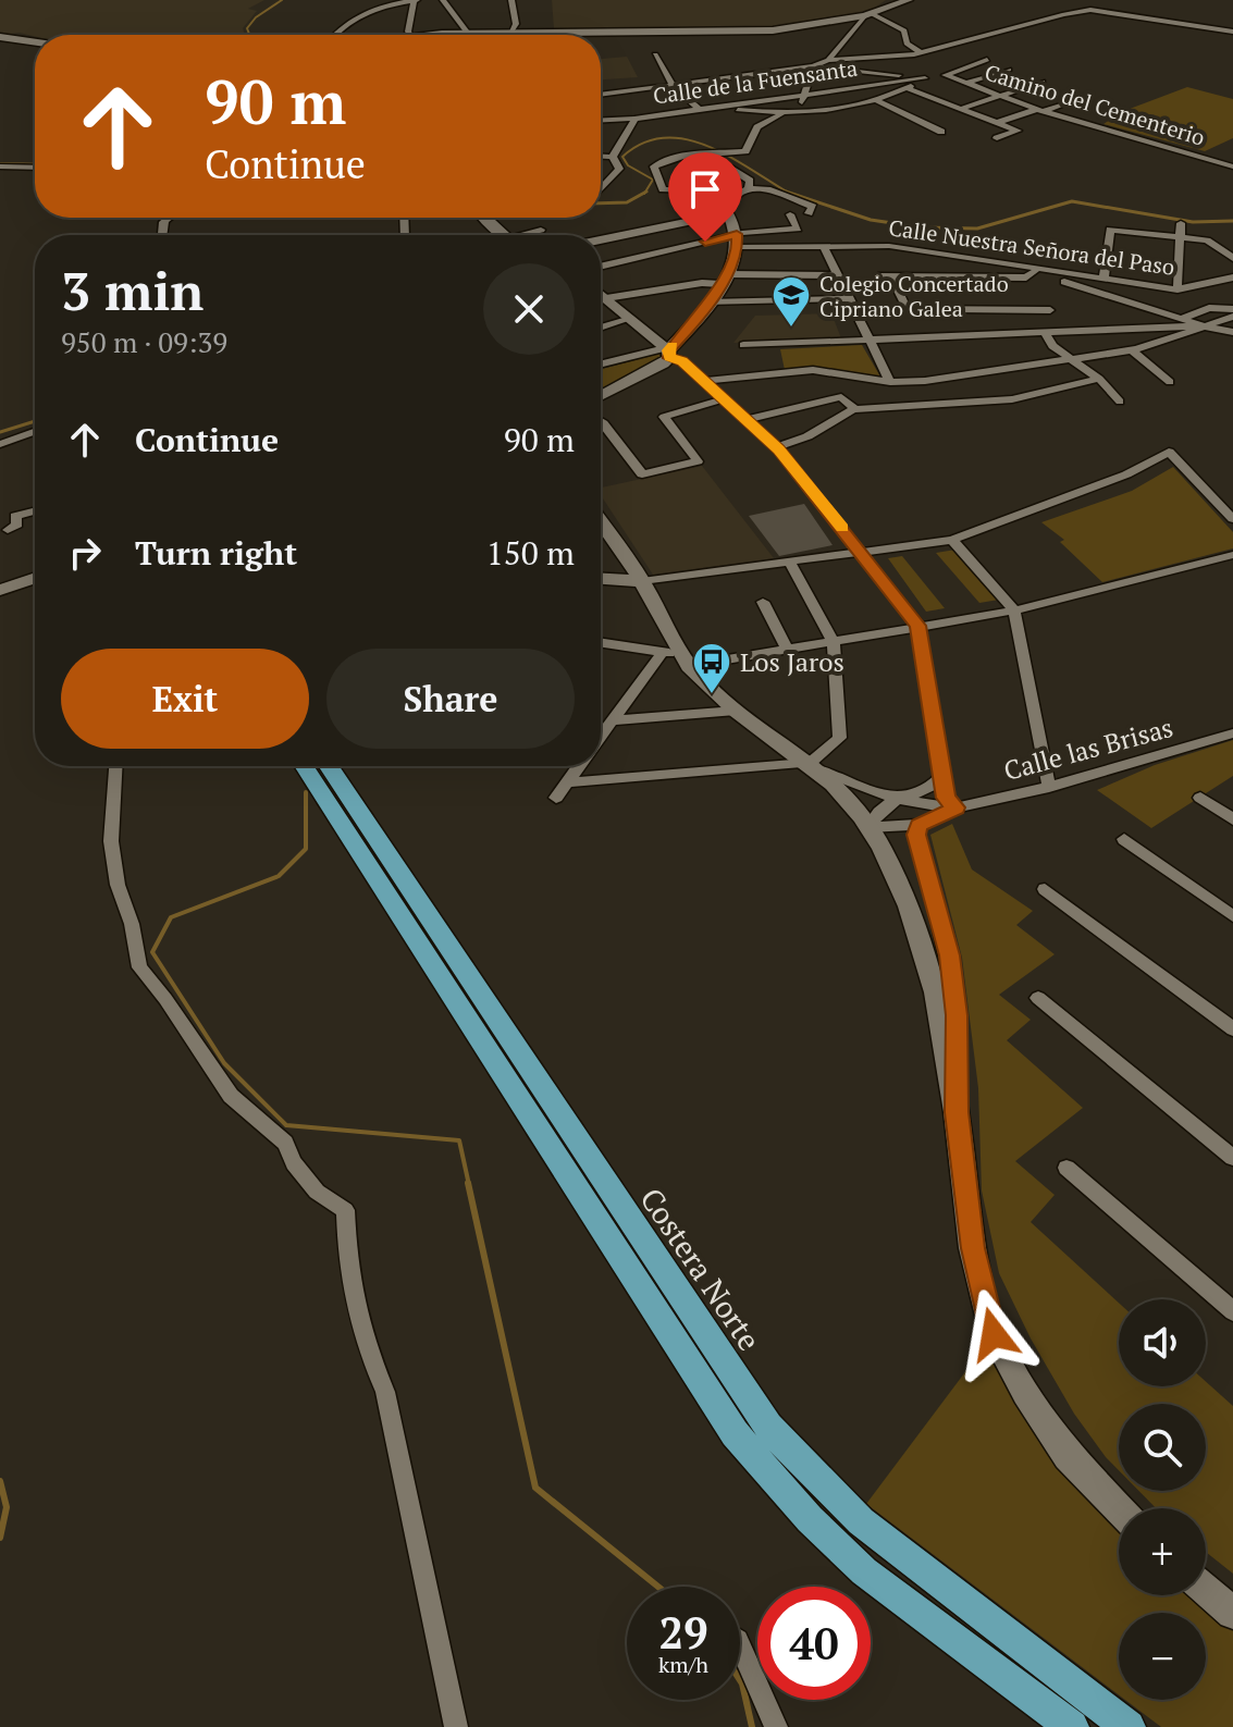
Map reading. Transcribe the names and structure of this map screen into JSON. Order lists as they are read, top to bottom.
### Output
{
  "streets": {
    "main road": ["Costera Norte"],
    "street": [
      "Calle de la Fuensanta",
      "Camino del Cementerio",
      "Calle Nuestra Señora del Paso",
      "Calle las Brisas"
    ]
  },
  "places": {
    "school or university": ["Colegio Concertado Cipriano Galea"],
    "bus stop": ["Los Jaros"]
  },
  "page": {
    "turn": ["90 m", "Continue"],
    "heading": ["3 min", "950 m · 09:39"],
    "list": [
      {
        "name": "Continue",
        "value": "90 m"
      },
      {
        "name": "Turn right",
        "value": "150 m"
      }
    ],
    "buttons": ["Exit", "Share"],
    "map_buttons": ["+", "−"],
    "speed": "29 km/h",
    "limit": "40"
  }
}
